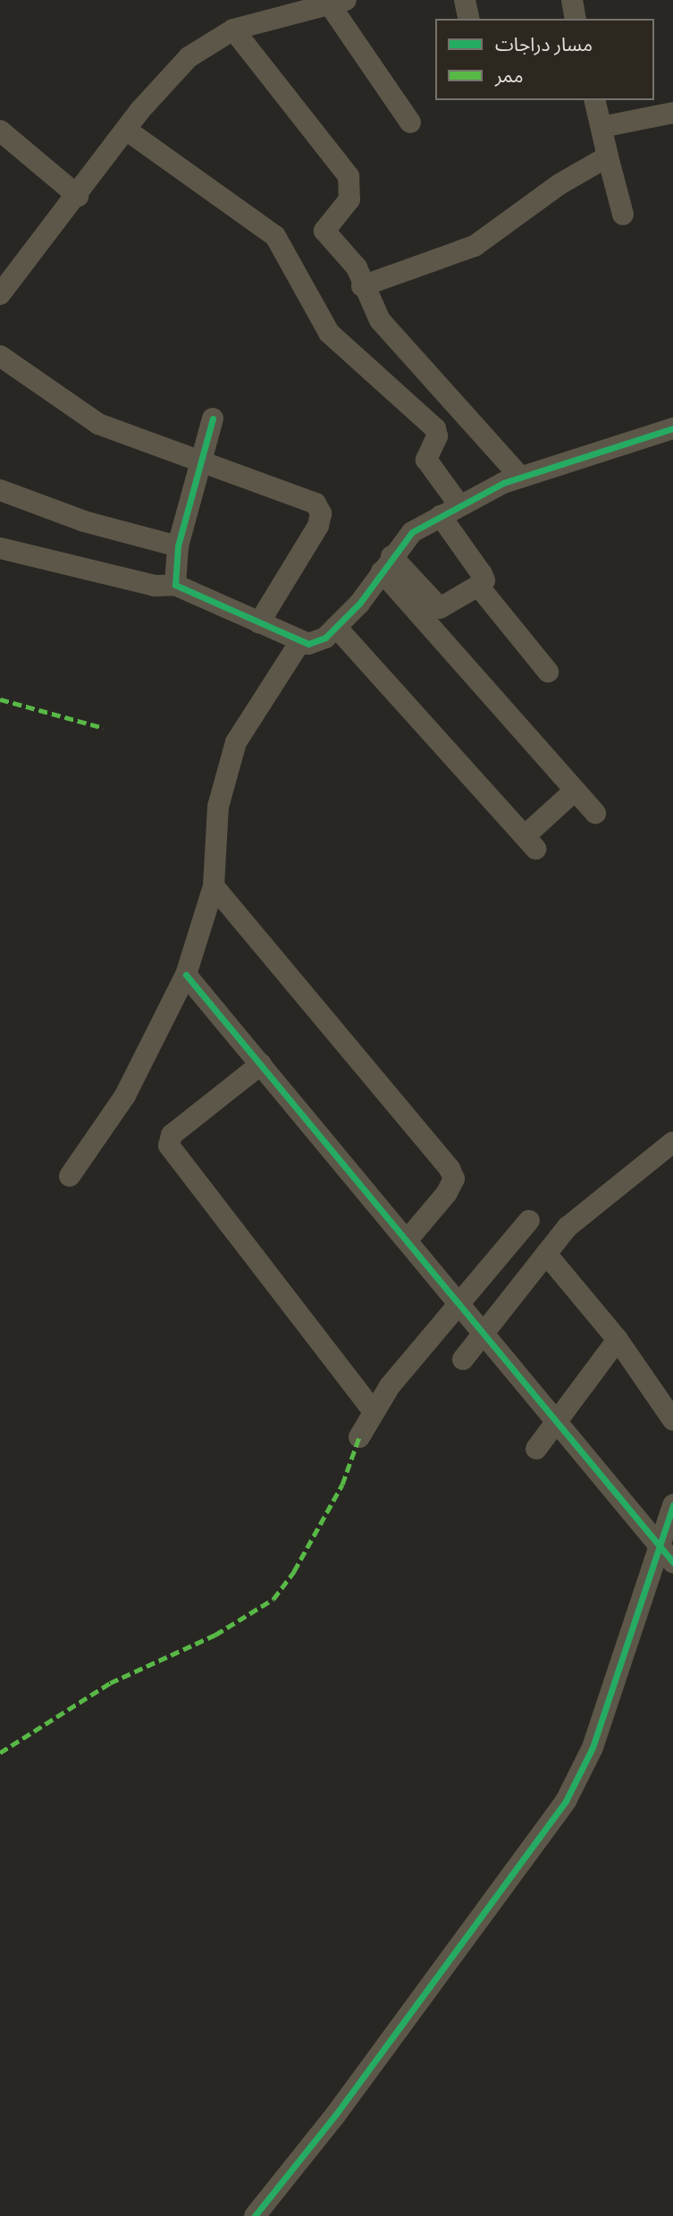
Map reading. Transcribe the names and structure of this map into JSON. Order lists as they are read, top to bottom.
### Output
{
  "legend": ["مسار دراجات", "ممر"]
}
